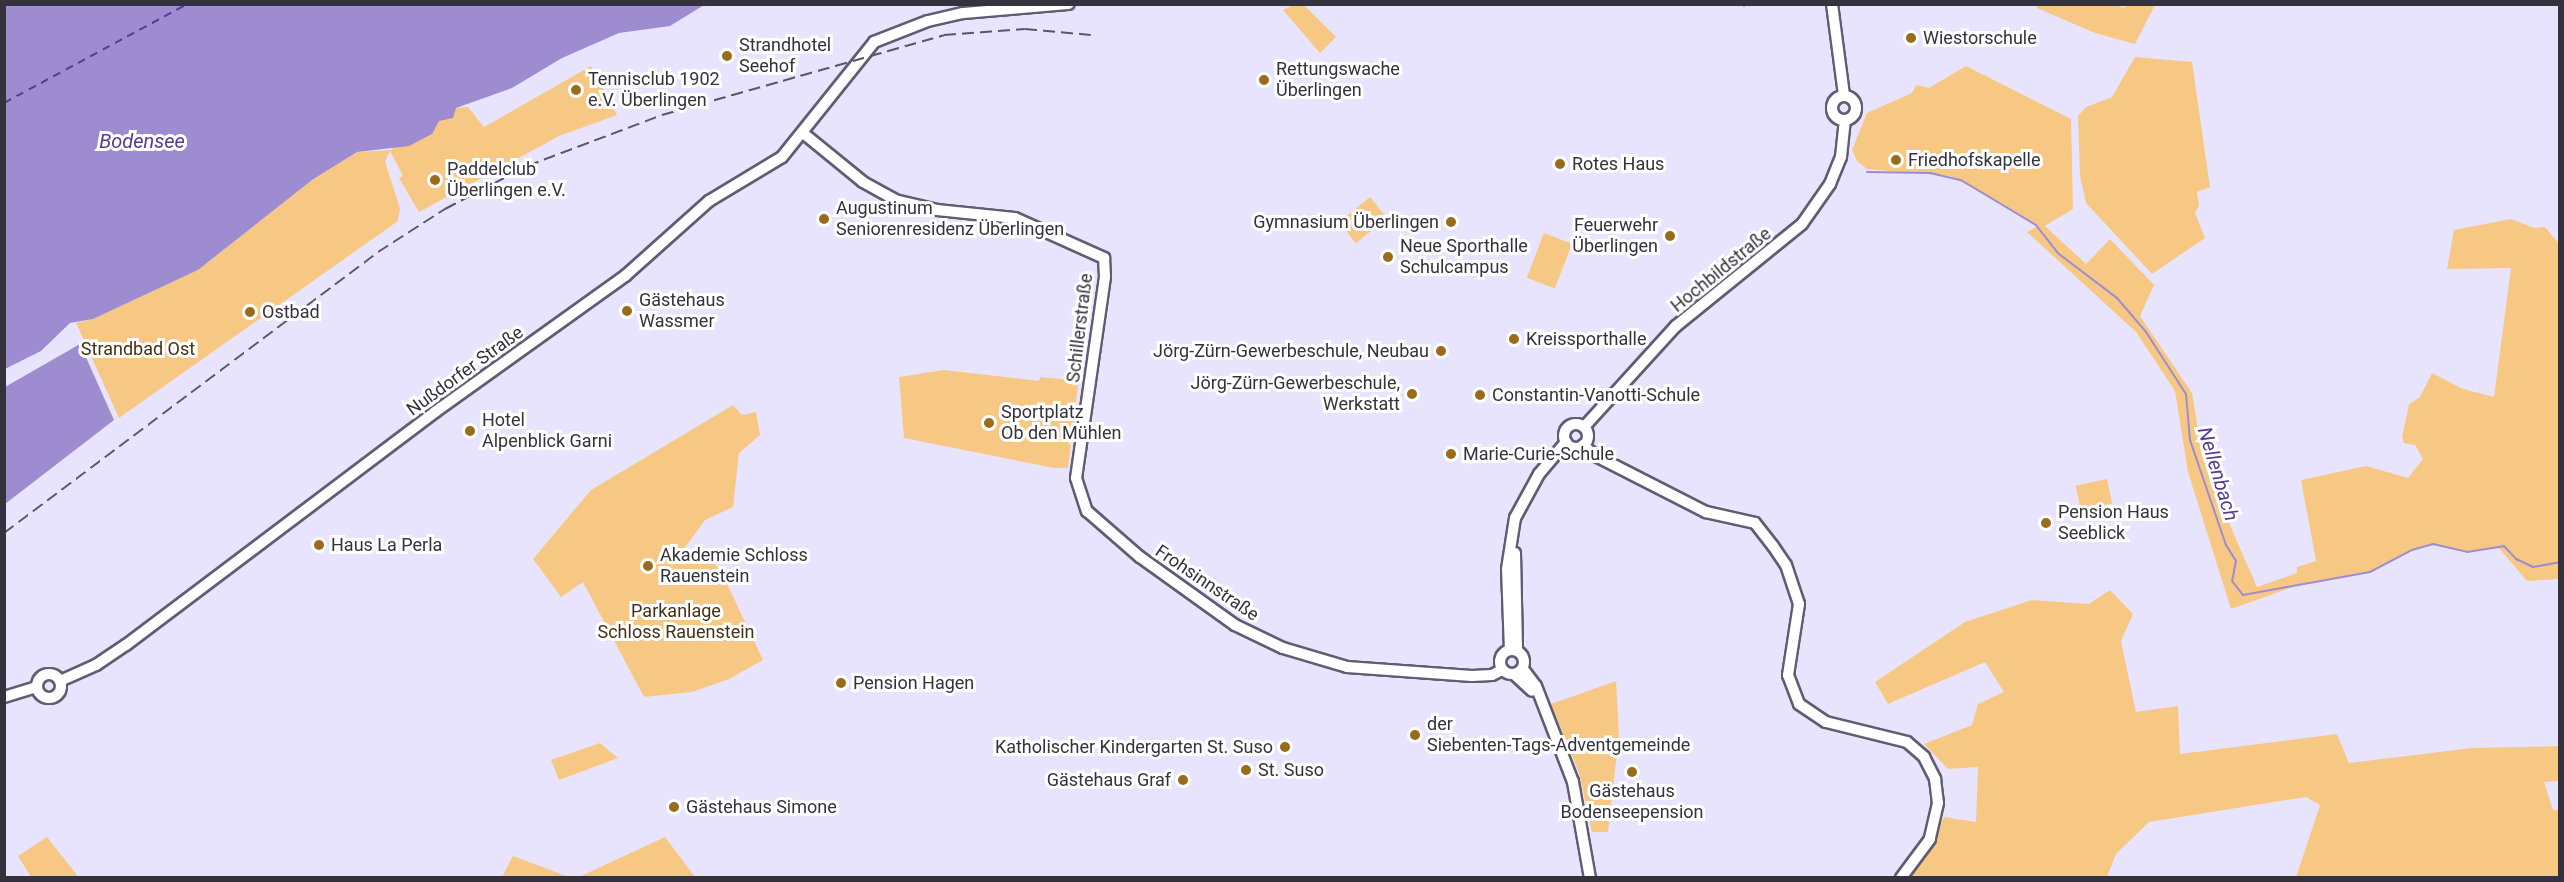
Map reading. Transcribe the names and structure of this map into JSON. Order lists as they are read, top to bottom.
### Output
{
  "streets": {
    "street": [
      "Hochbildstraße",
      "Schillerstraße",
      "Nußdorfer Straße",
      "Frohsinnstraße"
    ]
  },
  "crossings": [
    ["Schillerstraße", "Nußdorfer Straße"],
    ["Schillerstraße", "Frohsinnstraße"]
  ],
  "water": ["Bodensee", "Nellenbach"],
  "parks": ["Strandbad Ost", "Parkanlage Schloss Rauenstein"],
  "places": [
    "Wiestorschule",
    "Strandhotel Seehof",
    "Rettungswache Überlingen",
    "Tennisclub 1902 e.V. Überlingen",
    "Friedhofskapelle",
    "Rotes Haus",
    "Paddelclub Überlingen e.V.",
    "Augustinum Seniorenresidenz Überlingen",
    "Gymnasium Überlingen",
    "Feuerwehr Überlingen",
    "Neue Sporthalle Schulcampus",
    "Gästehaus Wassmer",
    "Ostbad",
    "Kreissporthalle",
    "Jörg-Zürn-Gewerbeschule, Neubau",
    "Jörg-Zürn-Gewerbeschule, Werkstatt",
    "Constantin-Vanotti-Schule",
    "Sportplatz Ob den Mühlen",
    "Hotel Alpenblick Garni",
    "Marie-Curie-Schule",
    "Pension Haus Seeblick",
    "Haus La Perla",
    "Akademie Schloss Rauenstein",
    "Pension Hagen",
    "der Siebenten-Tags-Adventgemeinde",
    "Katholischer Kindergarten St. Suso",
    "St. Suso",
    "Gästehaus Bodenseepension",
    "Gästehaus Graf",
    "Gästehaus Simone"
  ]
}
